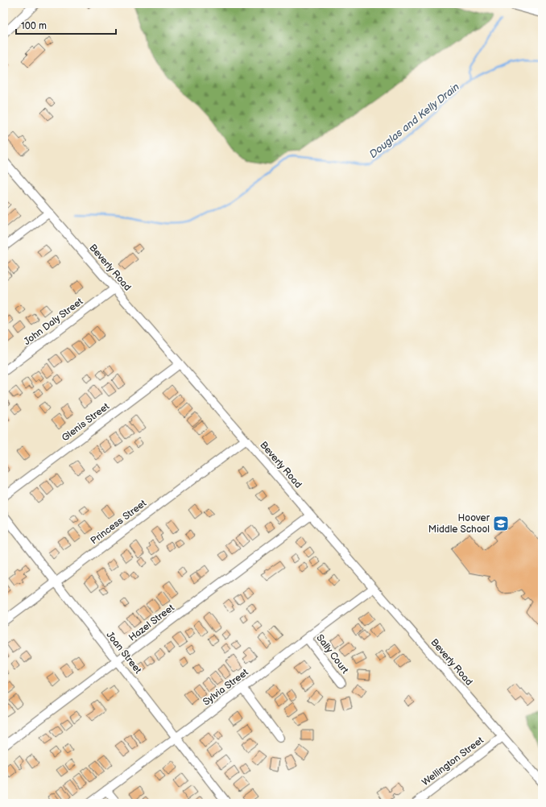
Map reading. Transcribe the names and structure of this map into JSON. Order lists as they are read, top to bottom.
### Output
{
  "streets": {
    "street": [
      "Beverly Road",
      "John Daly Street",
      "Glenis Street",
      "Princess Street",
      "Hazel Street",
      "Joan Street",
      "Sally Court",
      "Sylvia Street",
      "Wellington Street"
    ]
  },
  "crossings": [
    ["Beverly Road", "John Daly Street"],
    ["Beverly Road", "Glenis Street"],
    ["Beverly Road", "Princess Street"],
    ["Beverly Road", "Hazel Street"],
    ["Beverly Road", "Sylvia Street"],
    ["Beverly Road", "Wellington Street"],
    ["Princess Street", "Joan Street"],
    ["Hazel Street", "Joan Street"],
    ["Joan Street", "Sylvia Street"],
    ["Sally Court", "Sylvia Street"]
  ],
  "water": ["Douglas and Kelly Drain"],
  "places": {
    "school or university": ["Hoover Middle School"]
  },
  "scale_bar": "100 m"
}
